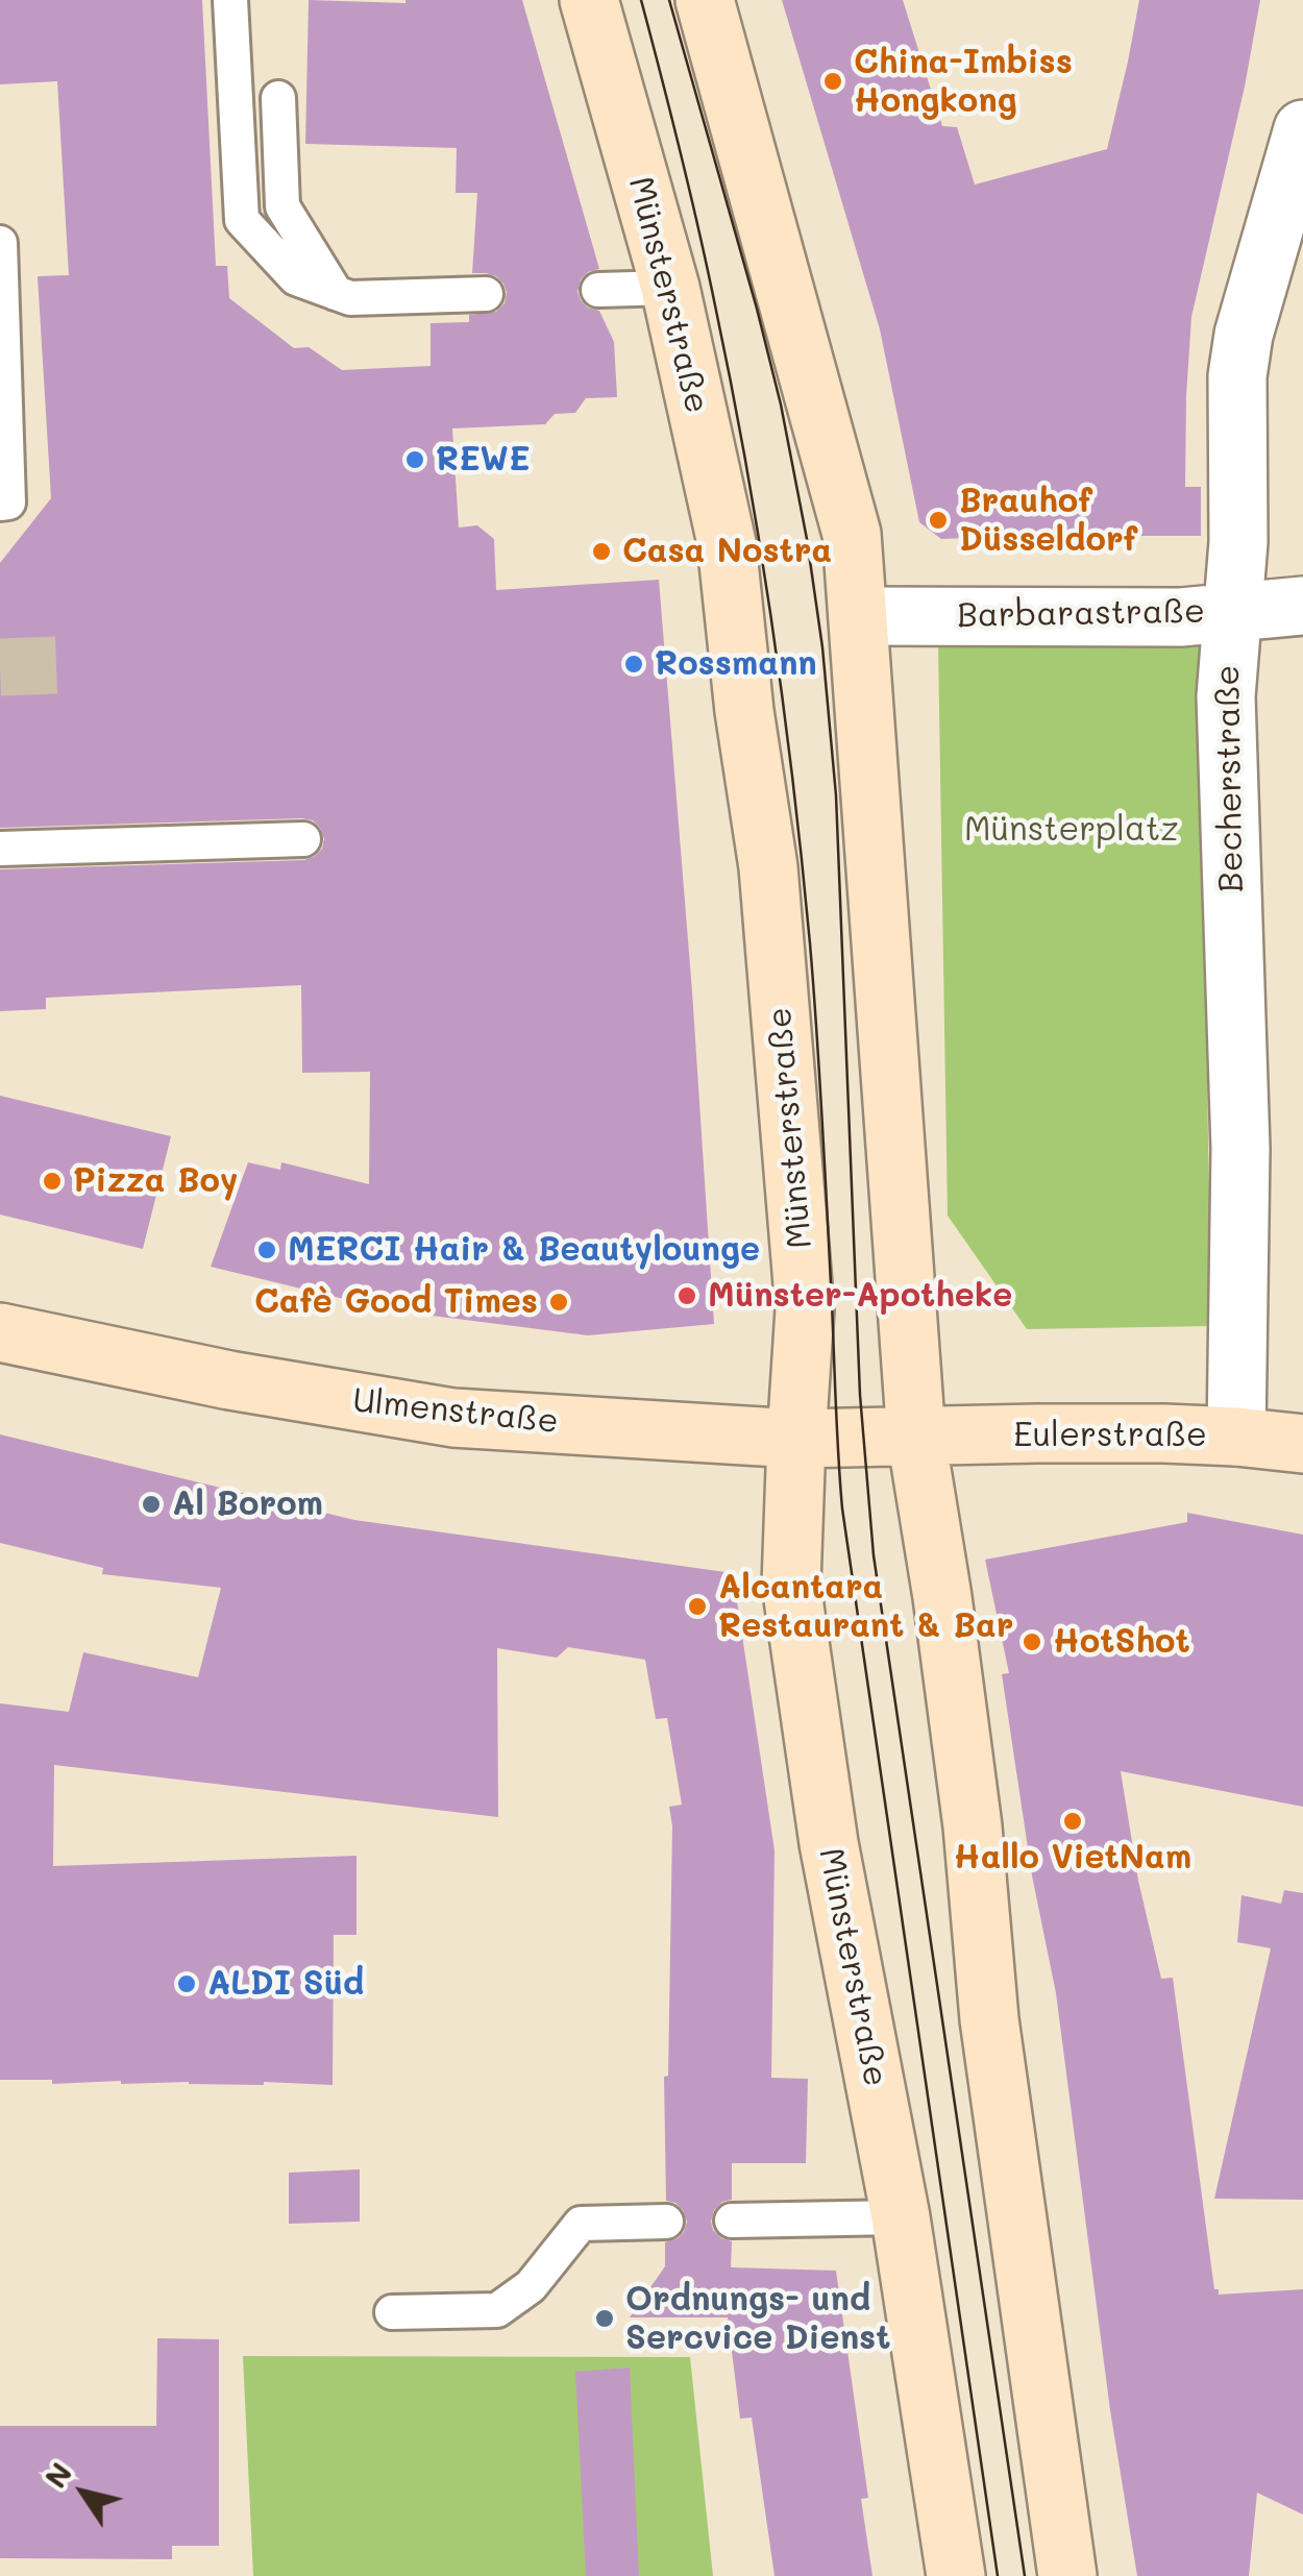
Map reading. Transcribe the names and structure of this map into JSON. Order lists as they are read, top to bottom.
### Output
{
  "streets": {
    "main road": ["Münsterstraße", "Ulmenstraße", "Eulerstraße"],
    "street": ["Barbarastraße", "Becherstraße"]
  },
  "crossings": [
    ["Münsterstraße", "Ulmenstraße"],
    ["Barbarastraße", "Becherstraße"],
    ["Becherstraße", "Eulerstraße"],
    ["Ulmenstraße", "Eulerstraße"]
  ],
  "parks": ["Münsterplatz"],
  "places": [
    "China-Imbiss Hongkong",
    "REWE",
    "Brauhof Düsseldorf",
    "Casa Nostra",
    "Rossmann",
    "Pizza Boy",
    "MERCI Hair & Beautylounge",
    "Münster-Apotheke",
    "Cafè Good Times",
    "Al Borom",
    "Alcantara Restaurant & Bar",
    "HotShot",
    "Hallo VietNam",
    "ALDI Süd",
    "Ordnungs- und Sercvice Dienst"
  ],
  "north": "top left"
}
